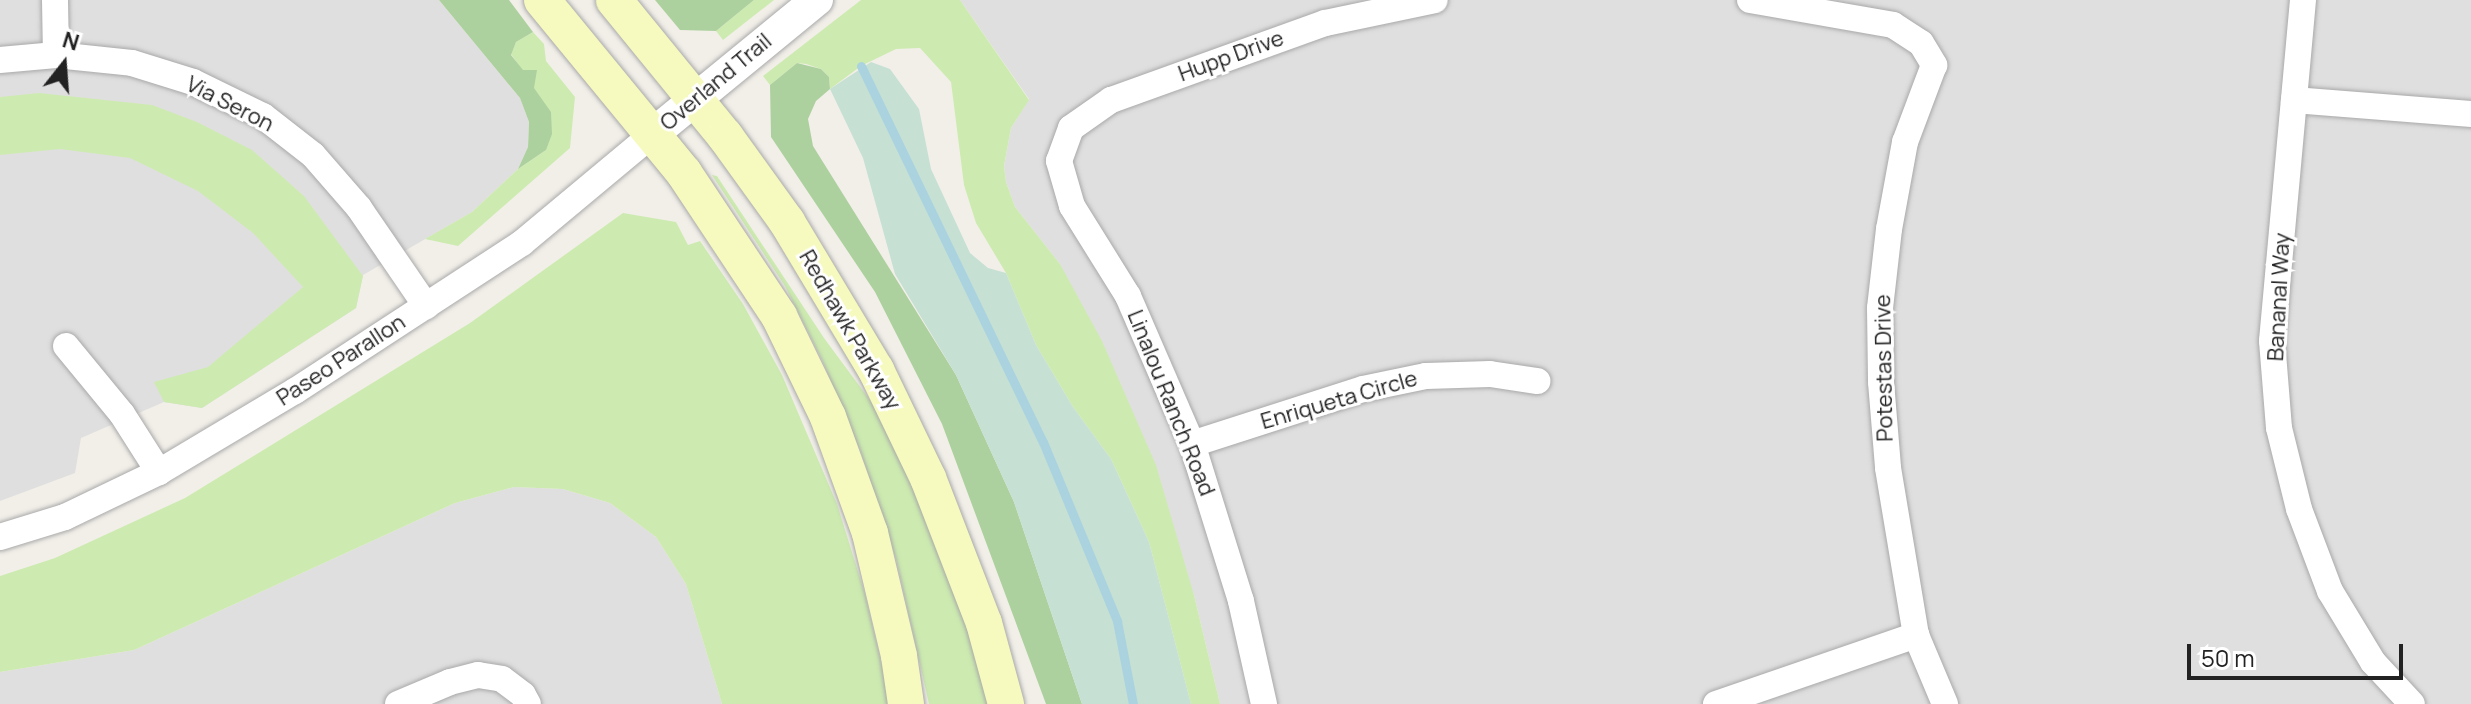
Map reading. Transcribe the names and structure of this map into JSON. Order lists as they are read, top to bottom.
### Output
{
  "streets": {
    "main road": ["Redhawk Parkway"],
    "street": [
      "Hupp Drive",
      "Overland Trail",
      "Via Seron",
      "Bananal Way",
      "Paseo Parallon",
      "Potestas Drive",
      "Enriqueta Circle",
      "Linalou Ranch Road"
    ]
  },
  "crossings": [
    ["Hupp Drive", "Linalou Ranch Road"],
    ["Overland Trail", "Redhawk Parkway"],
    ["Overland Trail", "Paseo Parallon"],
    ["Via Seron", "Paseo Parallon"],
    ["Enriqueta Circle", "Linalou Ranch Road"]
  ],
  "scale_bar": "50 m",
  "north": "top"
}
